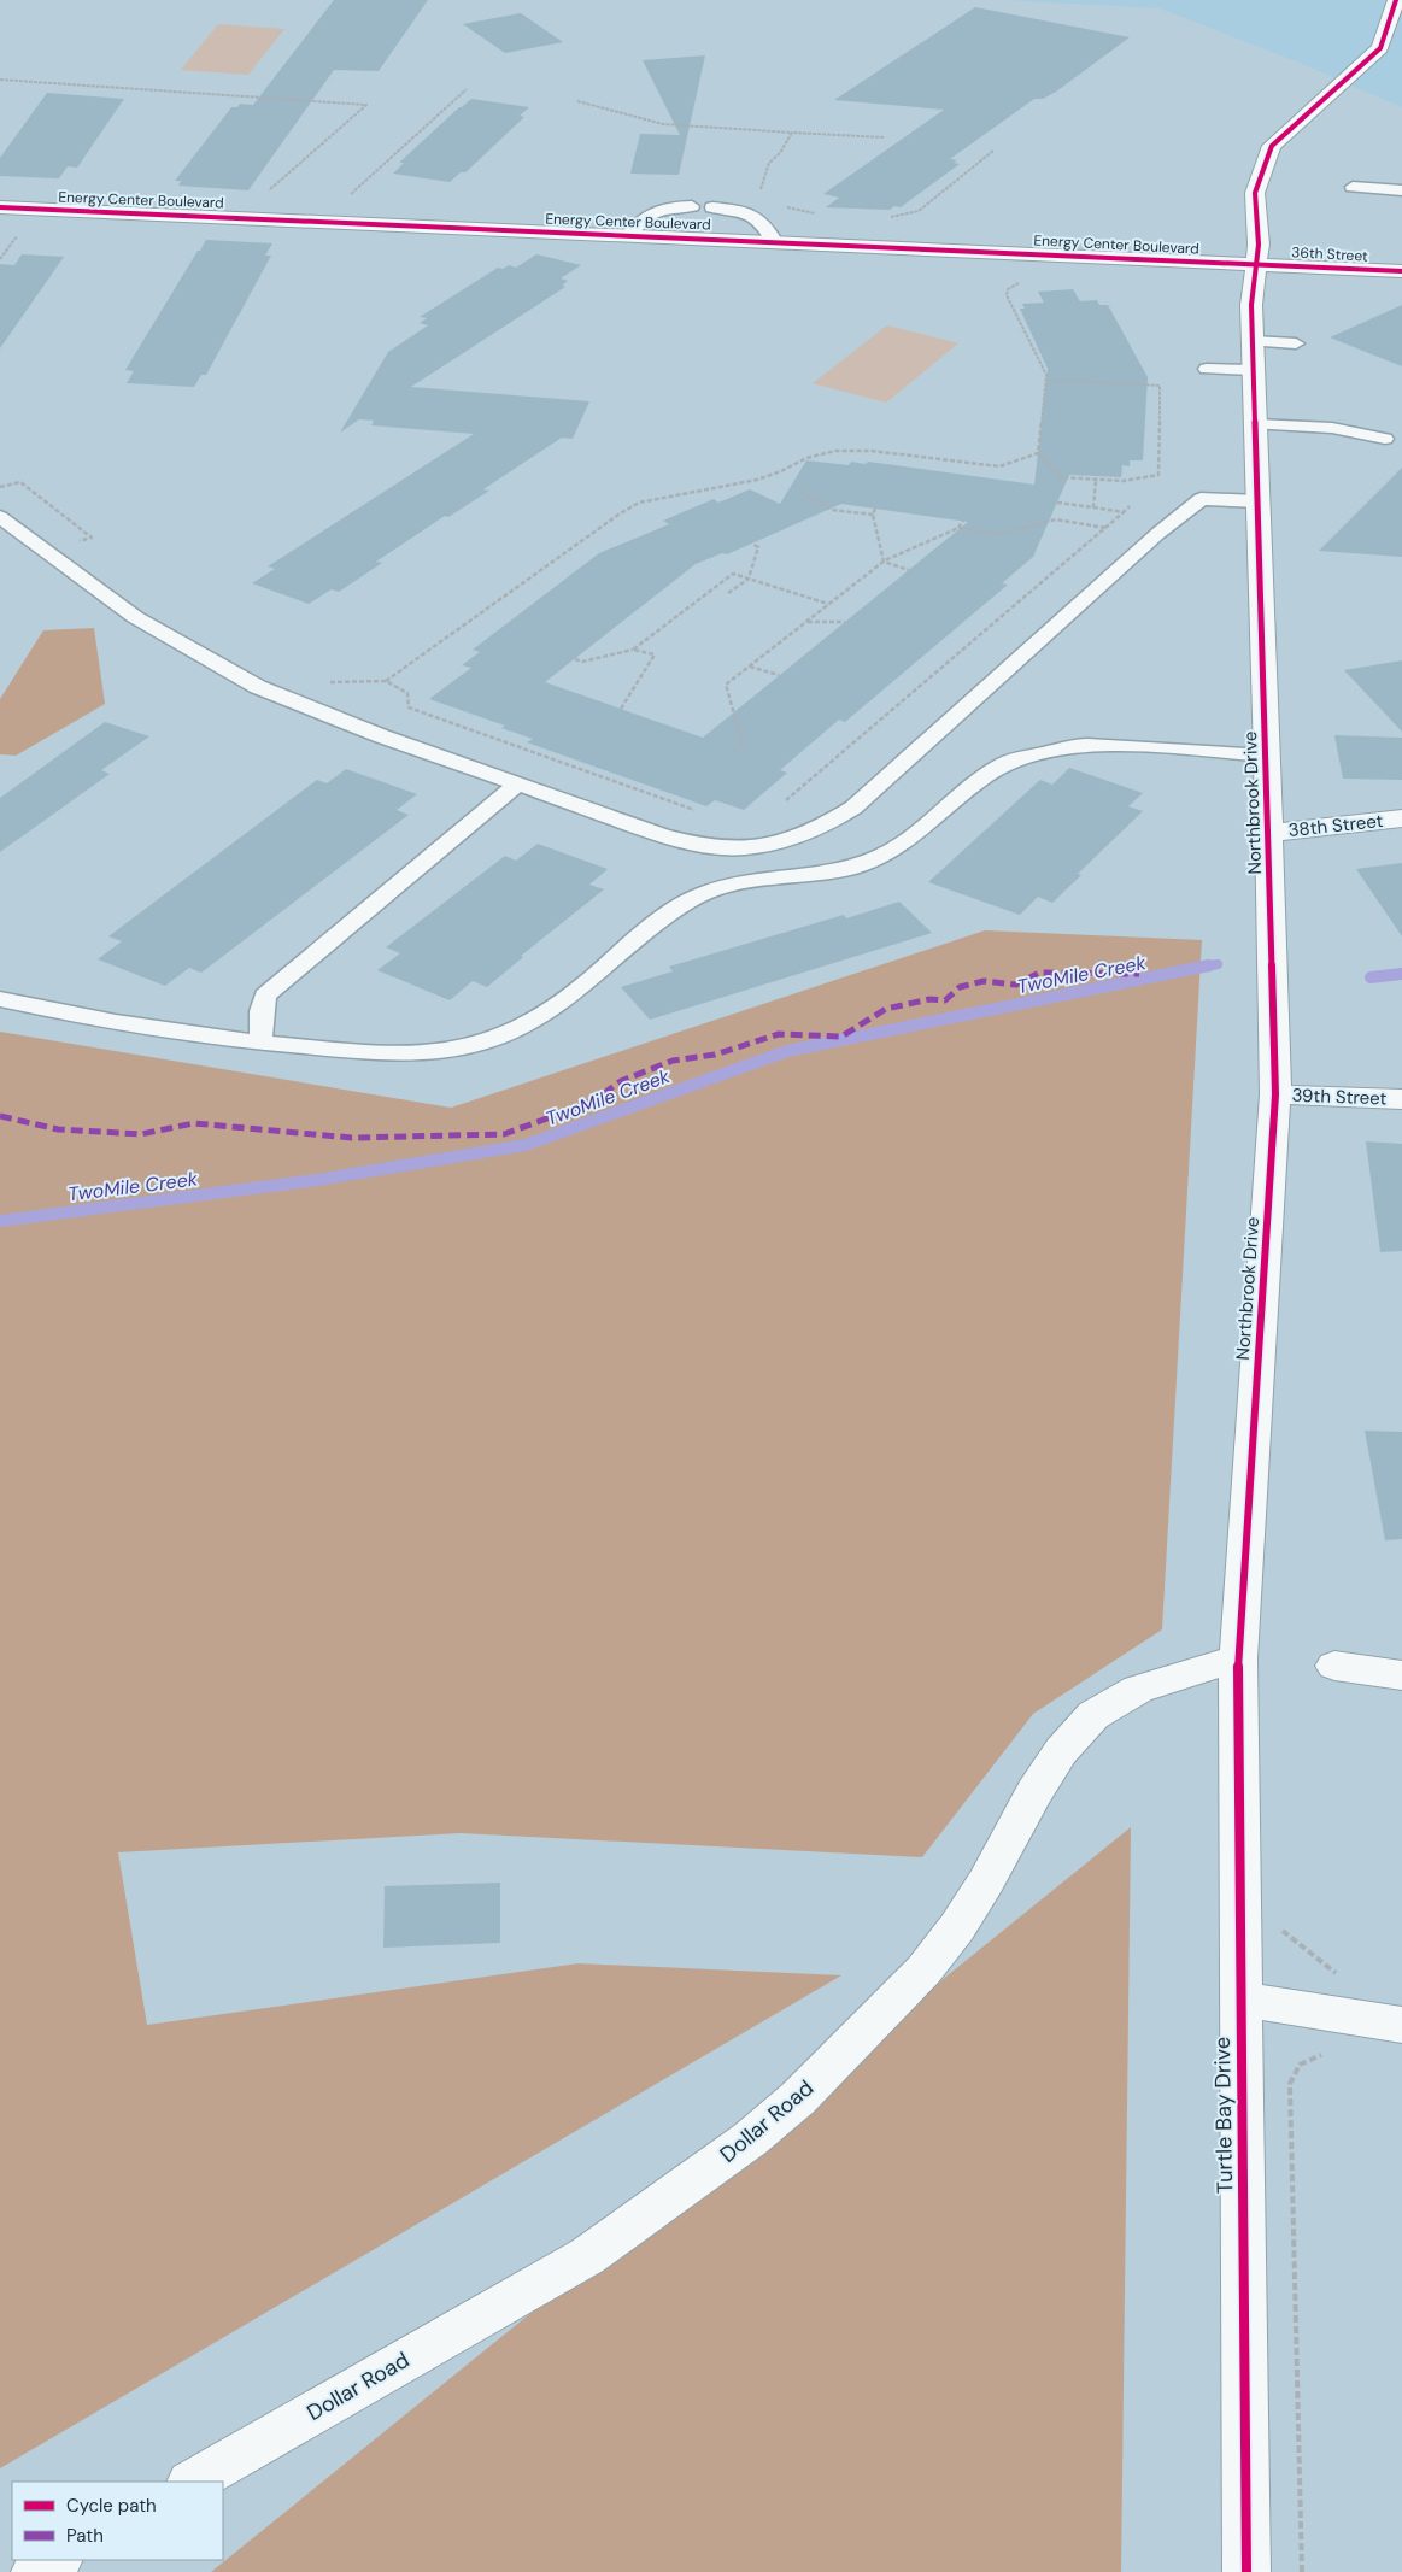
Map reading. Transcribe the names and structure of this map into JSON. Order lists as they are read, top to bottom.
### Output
{
  "streets": {
    "street": [
      "Energy Center Boulevard",
      "36th Street",
      "Northbrook Drive",
      "38th Street",
      "39th Street",
      "Turtle Bay Drive",
      "Dollar Road"
    ]
  },
  "crossings": [
    ["Energy Center Boulevard", "36th Street"],
    ["Energy Center Boulevard", "Northbrook Drive"],
    ["36th Street", "Northbrook Drive"],
    ["Northbrook Drive", "38th Street"],
    ["Northbrook Drive", "39th Street"],
    ["Northbrook Drive", "Turtle Bay Drive"],
    ["Northbrook Drive", "Dollar Road"],
    ["Turtle Bay Drive", "Dollar Road"]
  ],
  "water": ["TwoMile Creek"],
  "legend": ["Cycle path", "Path"]
}
